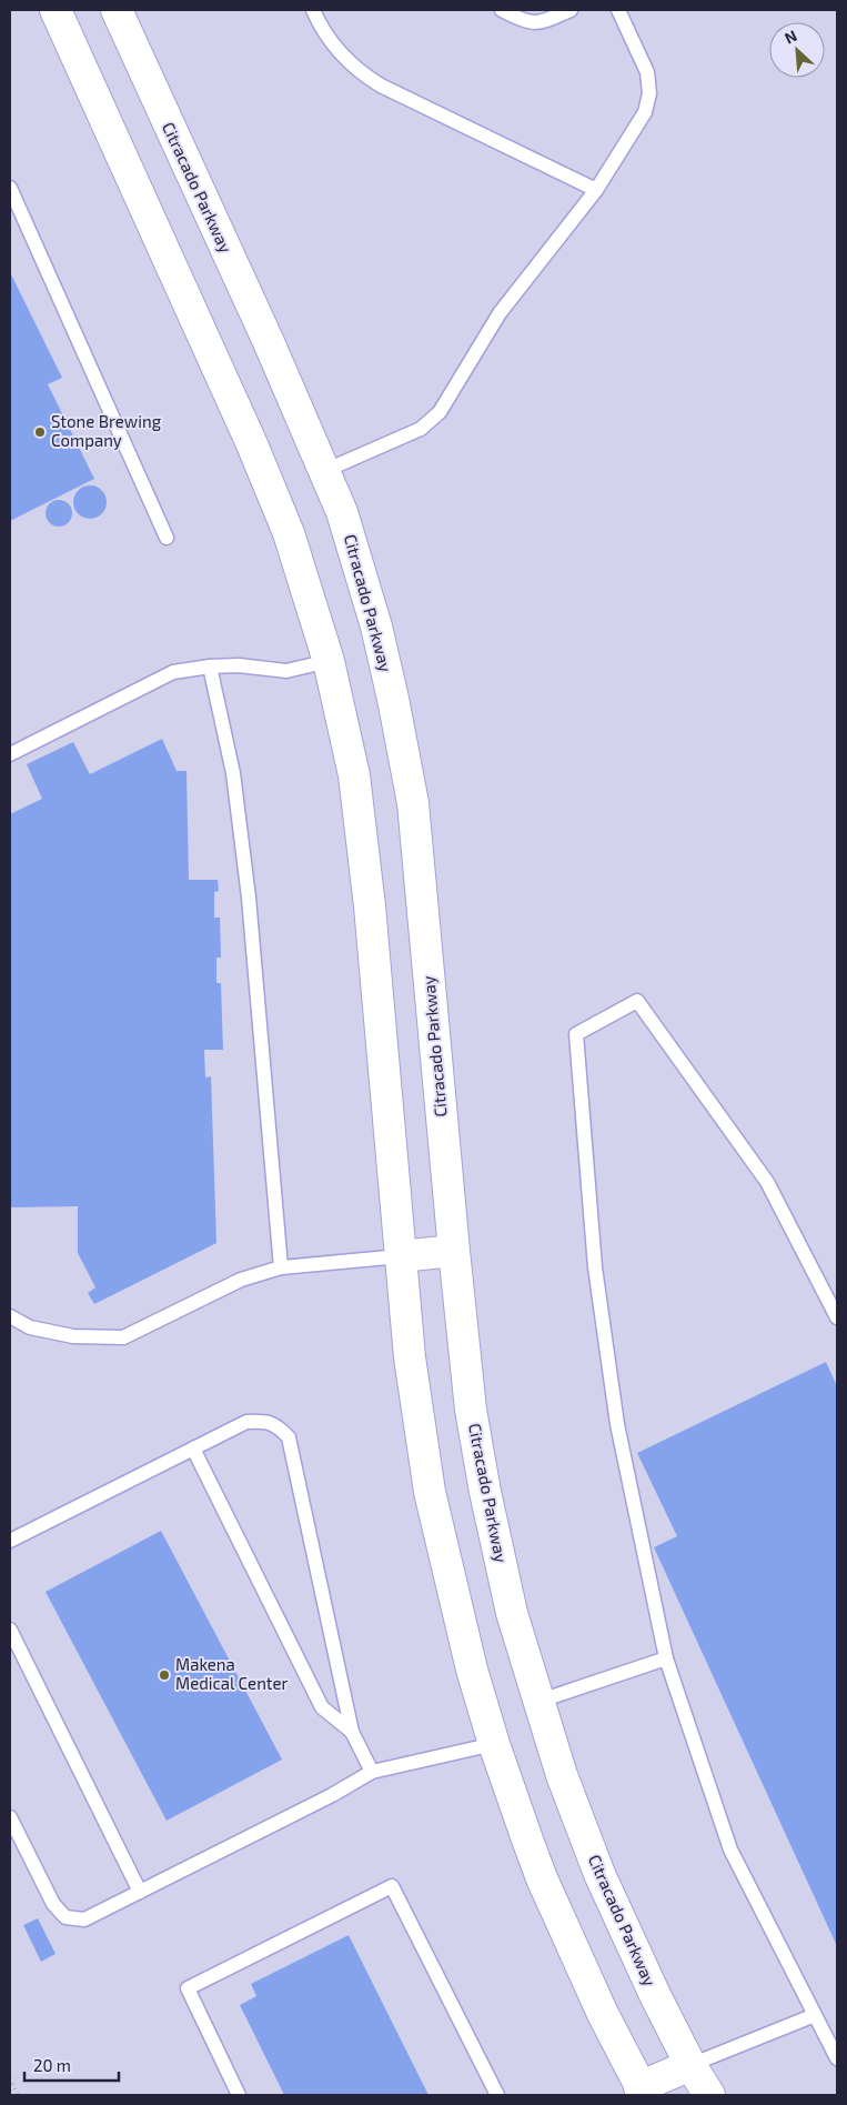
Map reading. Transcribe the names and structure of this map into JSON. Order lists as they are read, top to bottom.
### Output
{
  "streets": {
    "main road": ["Citracado Parkway"]
  },
  "places": ["Stone Brewing Company", "Makena Medical Center"],
  "scale_bar": "20 m",
  "north": "top left"
}
